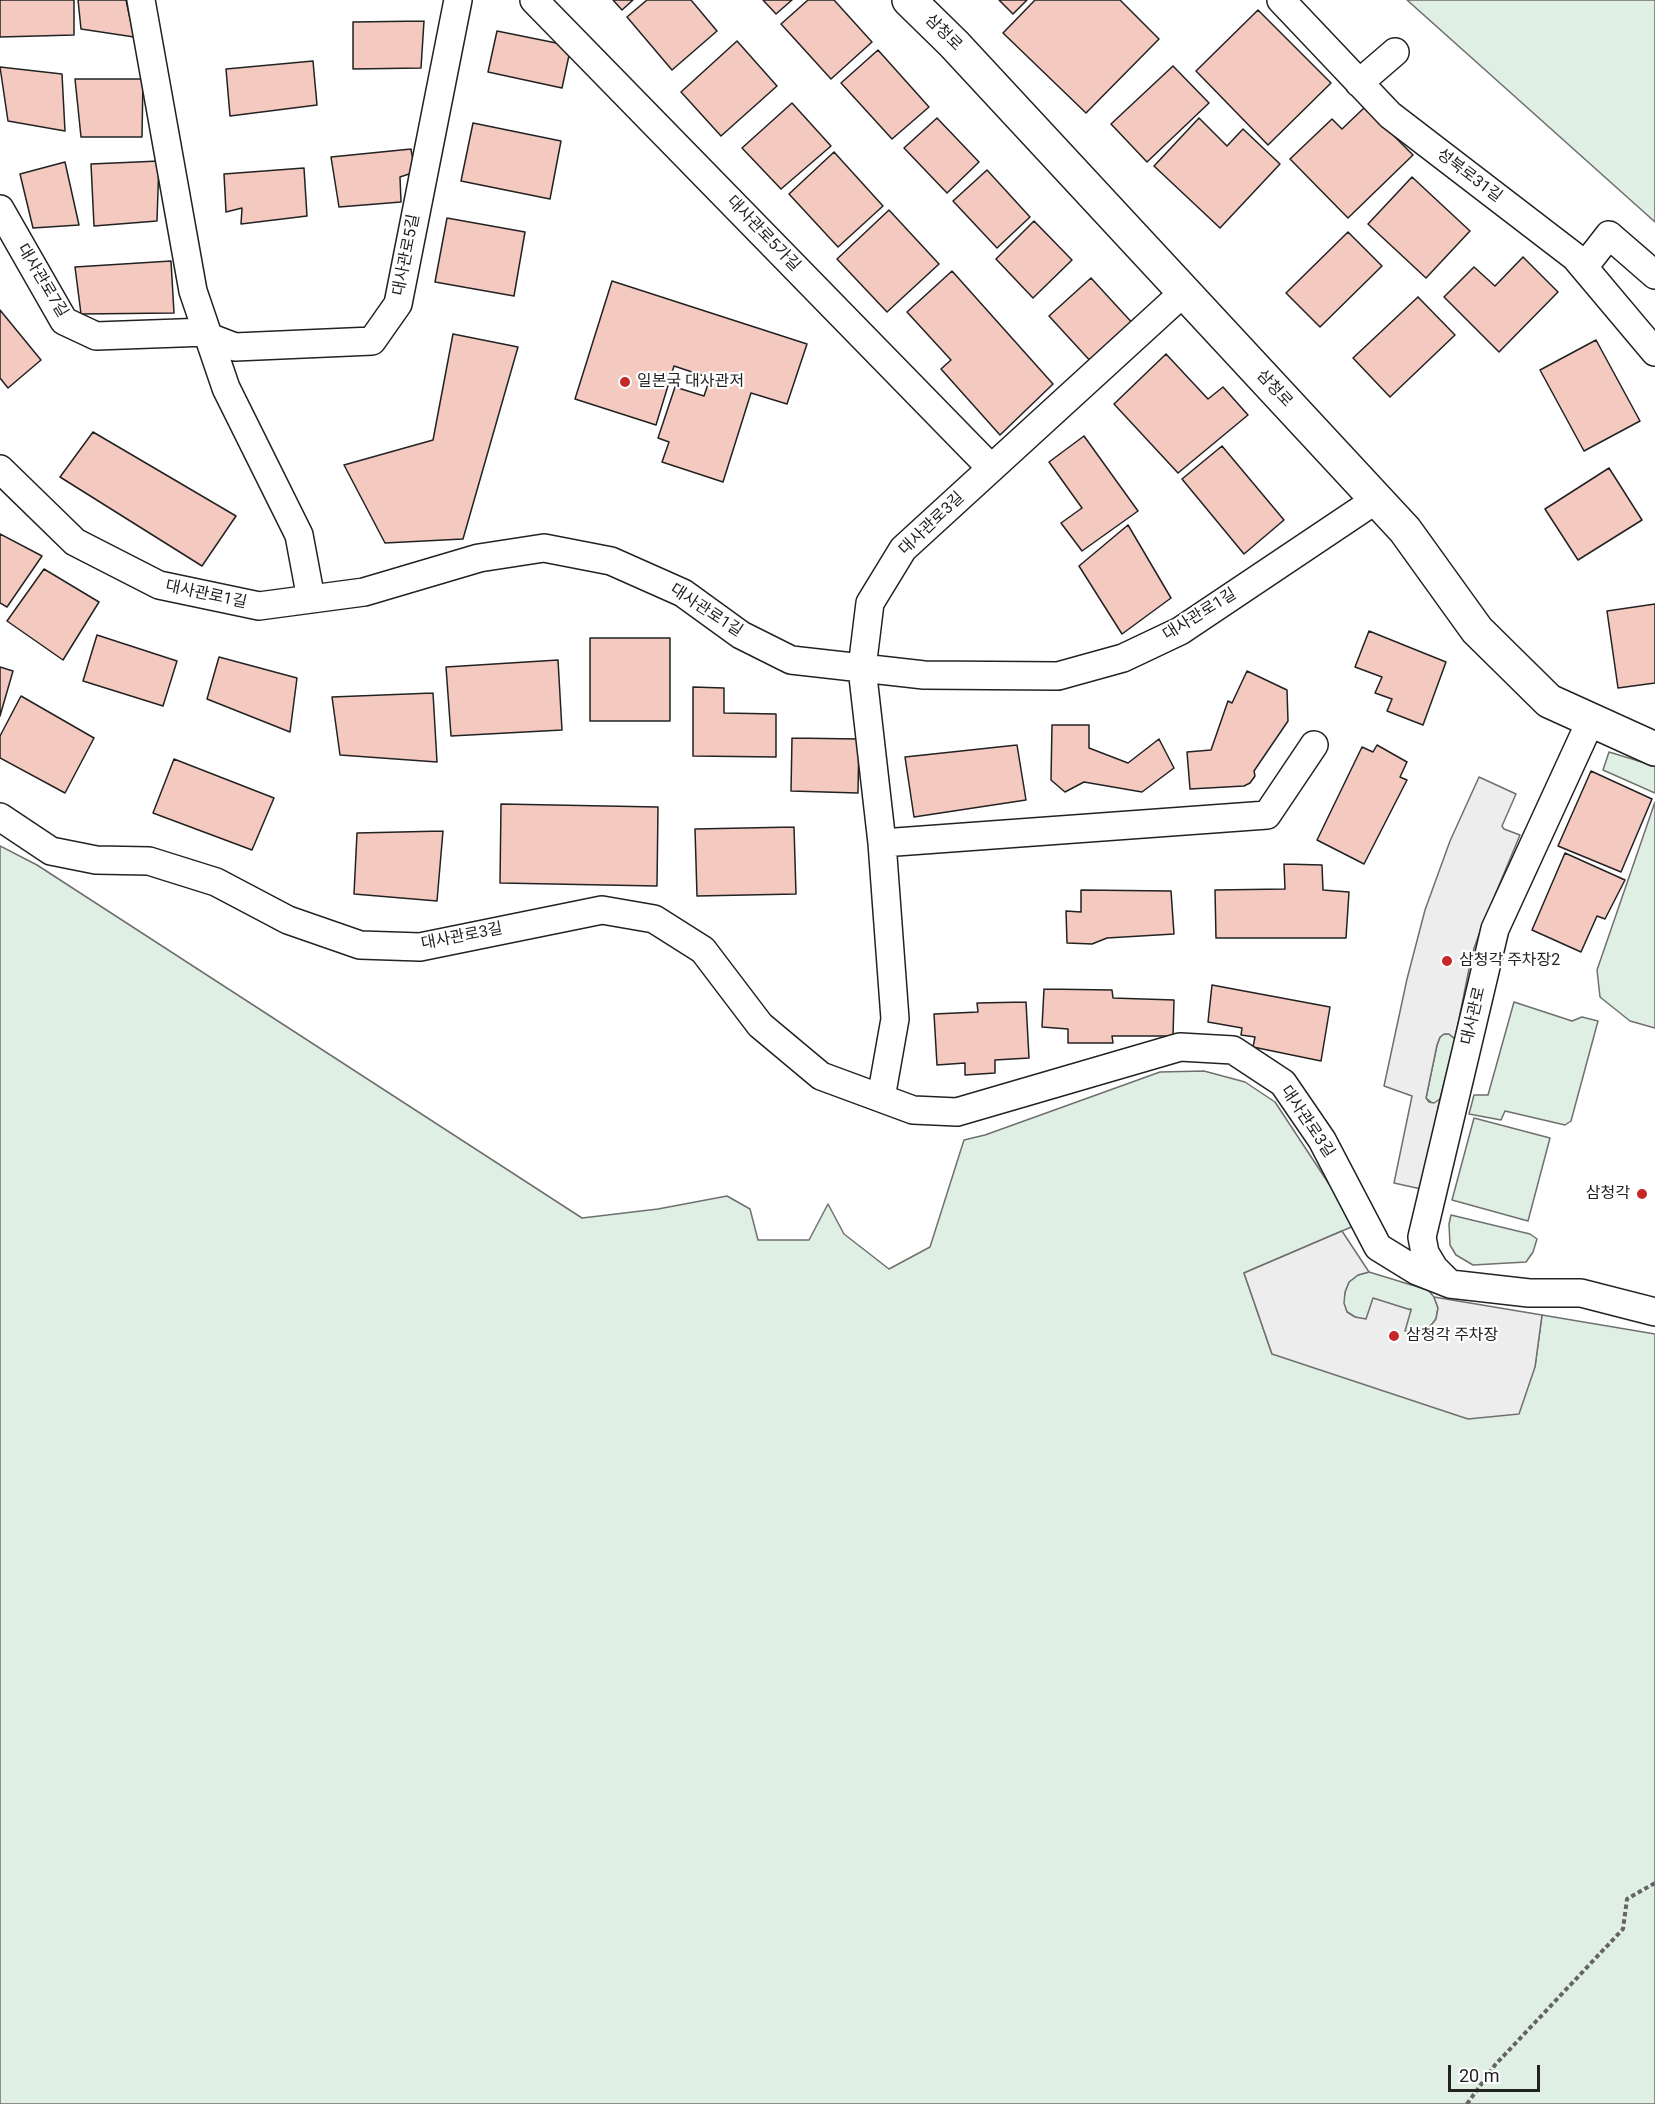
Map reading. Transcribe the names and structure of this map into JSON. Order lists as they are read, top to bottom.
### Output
{
  "streets": {
    "street": [
      "삼청로",
      "성북로31길",
      "대사관로5가길",
      "대사관로5길",
      "대사관로7길",
      "대사관로3길",
      "대사관로1길",
      "대사관로"
    ]
  },
  "crossings": [
    ["삼청로", "대사관로3길"],
    ["삼청로", "대사관로1길"],
    ["삼청로", "대사관로"],
    ["대사관로5가길", "대사관로3길"],
    ["대사관로5길", "대사관로7길"],
    ["대사관로3길", "대사관로1길"],
    ["대사관로3길", "대사관로"]
  ],
  "places": [
    "일본국 대사관저",
    "삼청각 주차장2",
    "삼청각",
    "삼청각 주차장"
  ],
  "scale_bar": "20 m"
}
